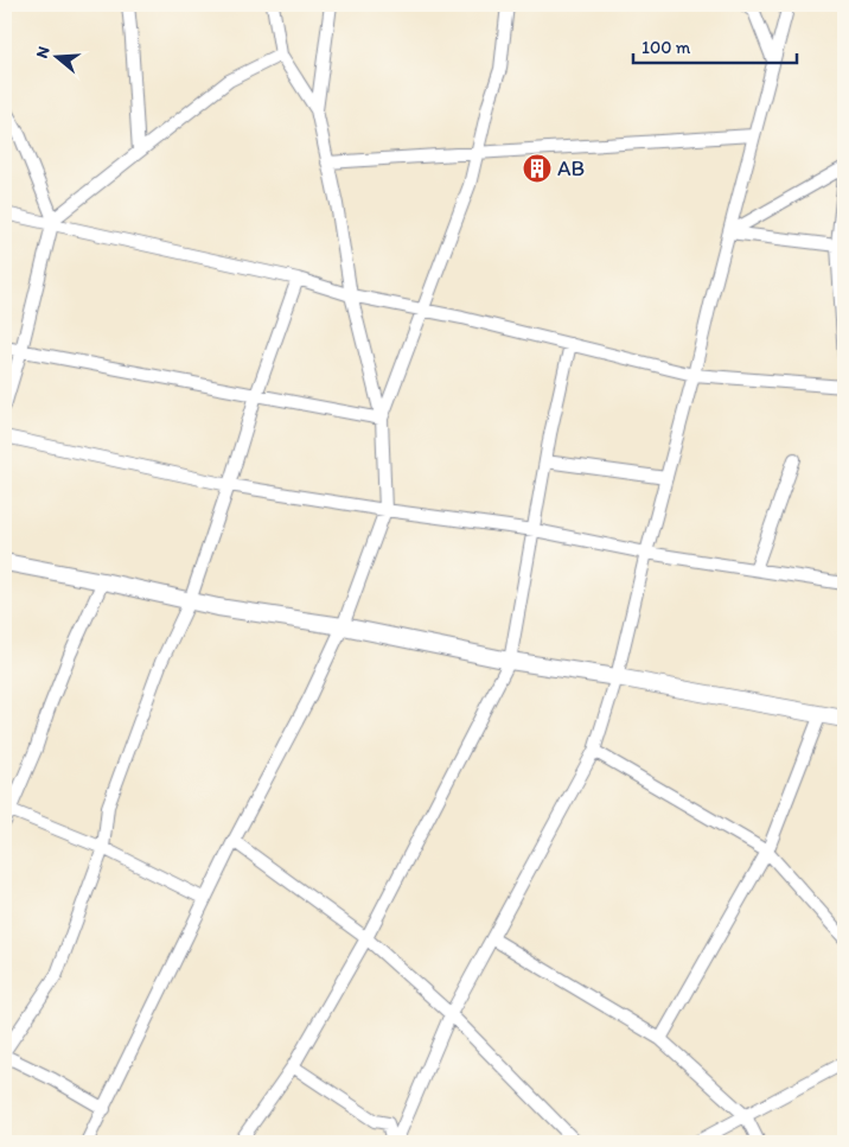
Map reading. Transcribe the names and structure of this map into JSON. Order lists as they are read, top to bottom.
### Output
{
  "places": {
    "building": ["AB"]
  },
  "scale_bar": "100 m",
  "north": "left"
}
